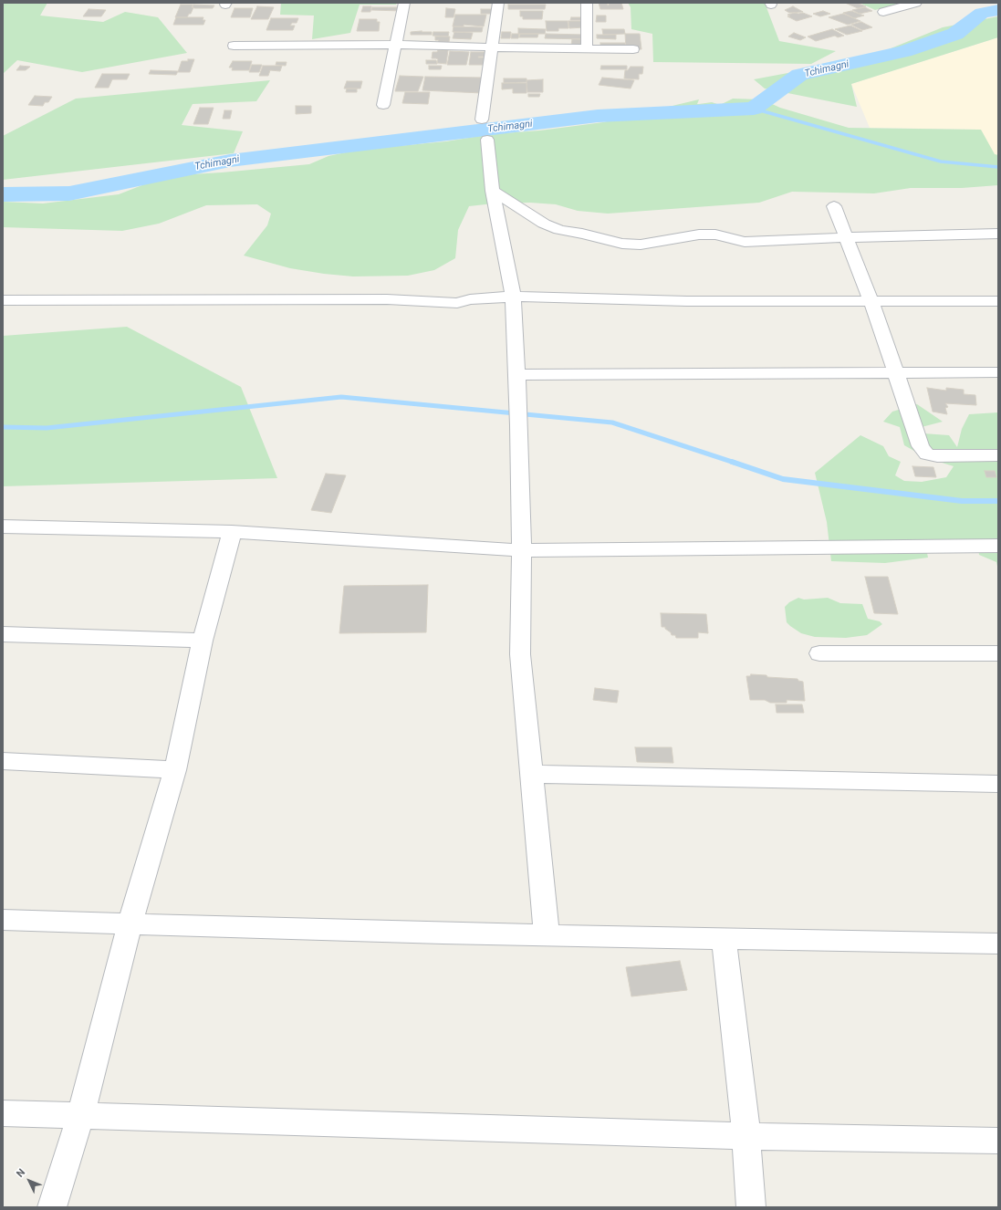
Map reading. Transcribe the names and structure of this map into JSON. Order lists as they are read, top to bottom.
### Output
{
  "water": ["Tchimagni"],
  "north": "top left"
}
